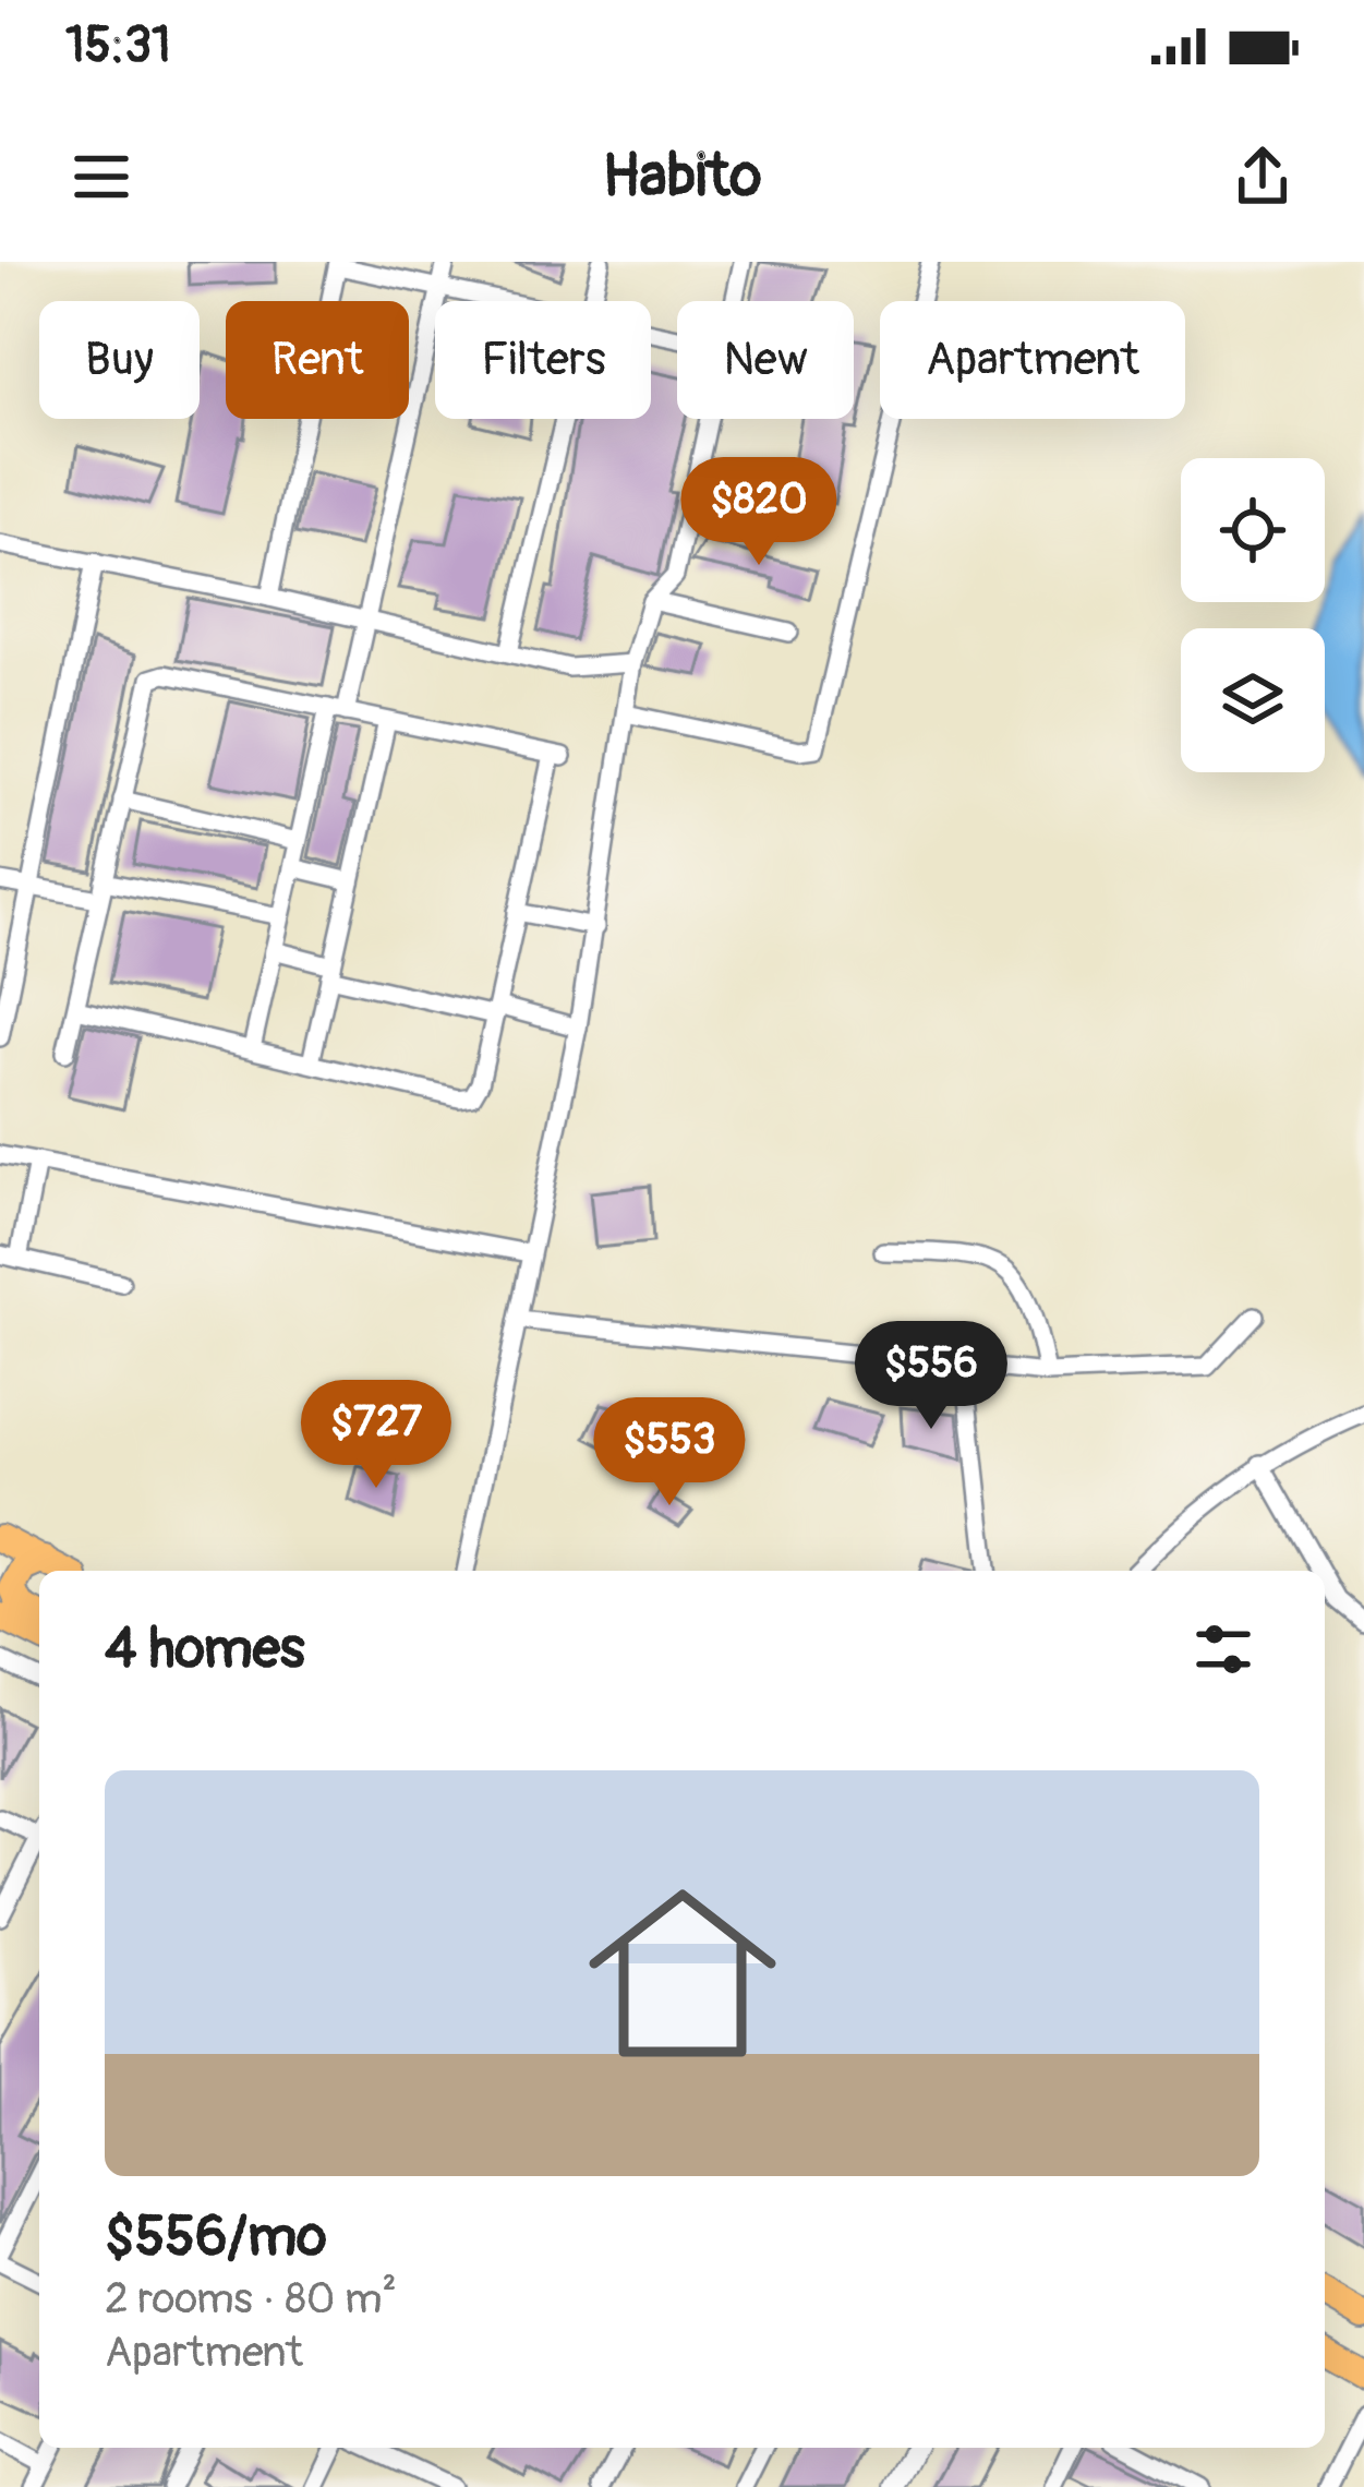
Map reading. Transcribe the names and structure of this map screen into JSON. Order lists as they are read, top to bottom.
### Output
{
  "page": {
    "status": "15:31",
    "header": "Habito",
    "chip": [
      "Buy",
      "Rent",
      "Filters",
      "New",
      "Apartment"
    ],
    "price": [
      "$820",
      "$556",
      "$727",
      "$553"
    ],
    "heading": "4 homes",
    "list": [
      {
        "name": "$556/mo",
        "note": "2 rooms · 80 m² · Apartment"
      }
    ]
  }
}
